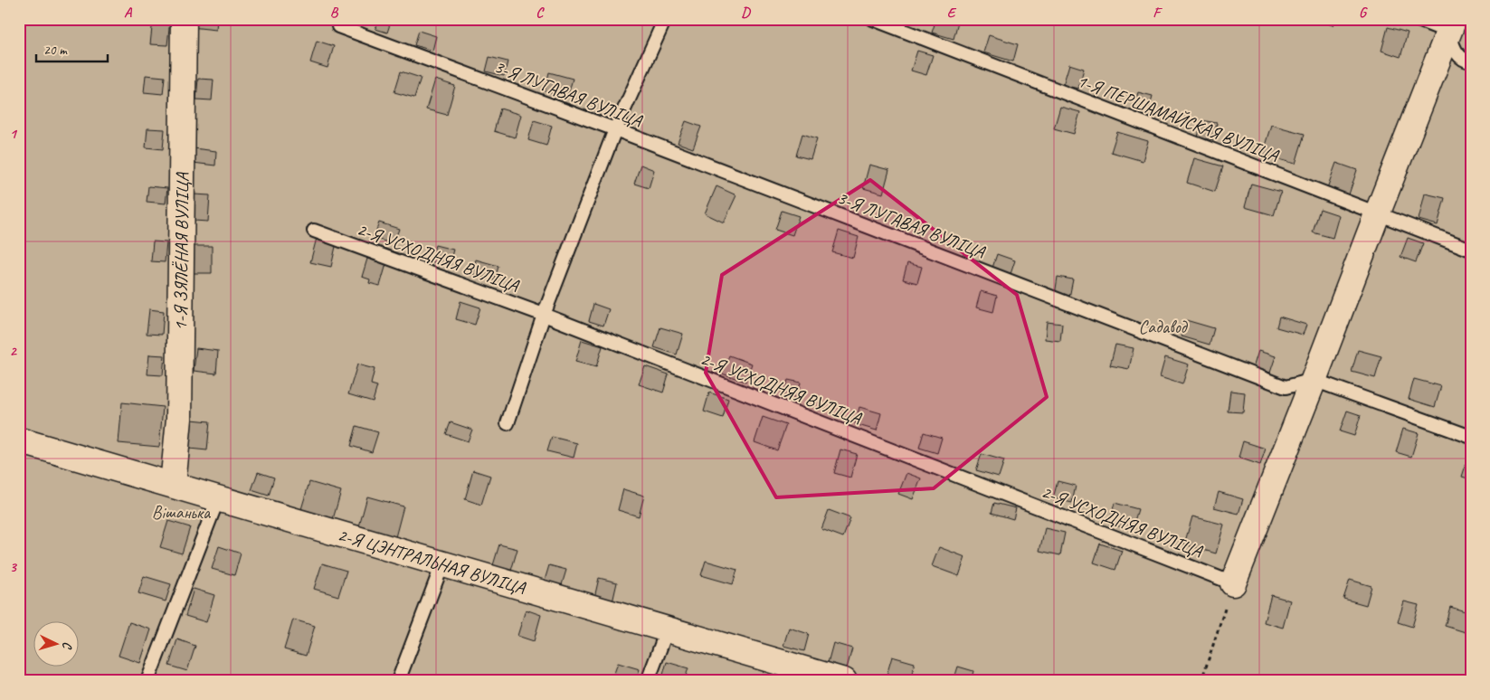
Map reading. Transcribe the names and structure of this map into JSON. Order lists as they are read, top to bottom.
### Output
{
  "streets": {
    "street": ["1-Я ЗЯЛЁНАЯ ВУЛІЦА", "2-Я ЦЭНТРАЛЬНАЯ ВУЛІЦА"],
    "lane": ["3-Я ЛУГАВАЯ ВУЛІЦА", "1-Я ПЕРШАМАЙСКАЯ ВУЛІЦА", "2-Я УСХОДНЯЯ ВУЛІЦА"]
  },
  "crossings": [
    ["1-Я ЗЯЛЁНАЯ ВУЛІЦА", "2-Я ЦЭНТРАЛЬНАЯ ВУЛІЦА"]
  ],
  "parks": ["Садавод", "Вішанька"],
  "scale_bar": "20 m",
  "north": "right",
  "grid": {
    "columns": [
      "A",
      "B",
      "C",
      "D",
      "E",
      "F",
      "G"
    ],
    "rows": ["1", "2", "3"]
  }
}
